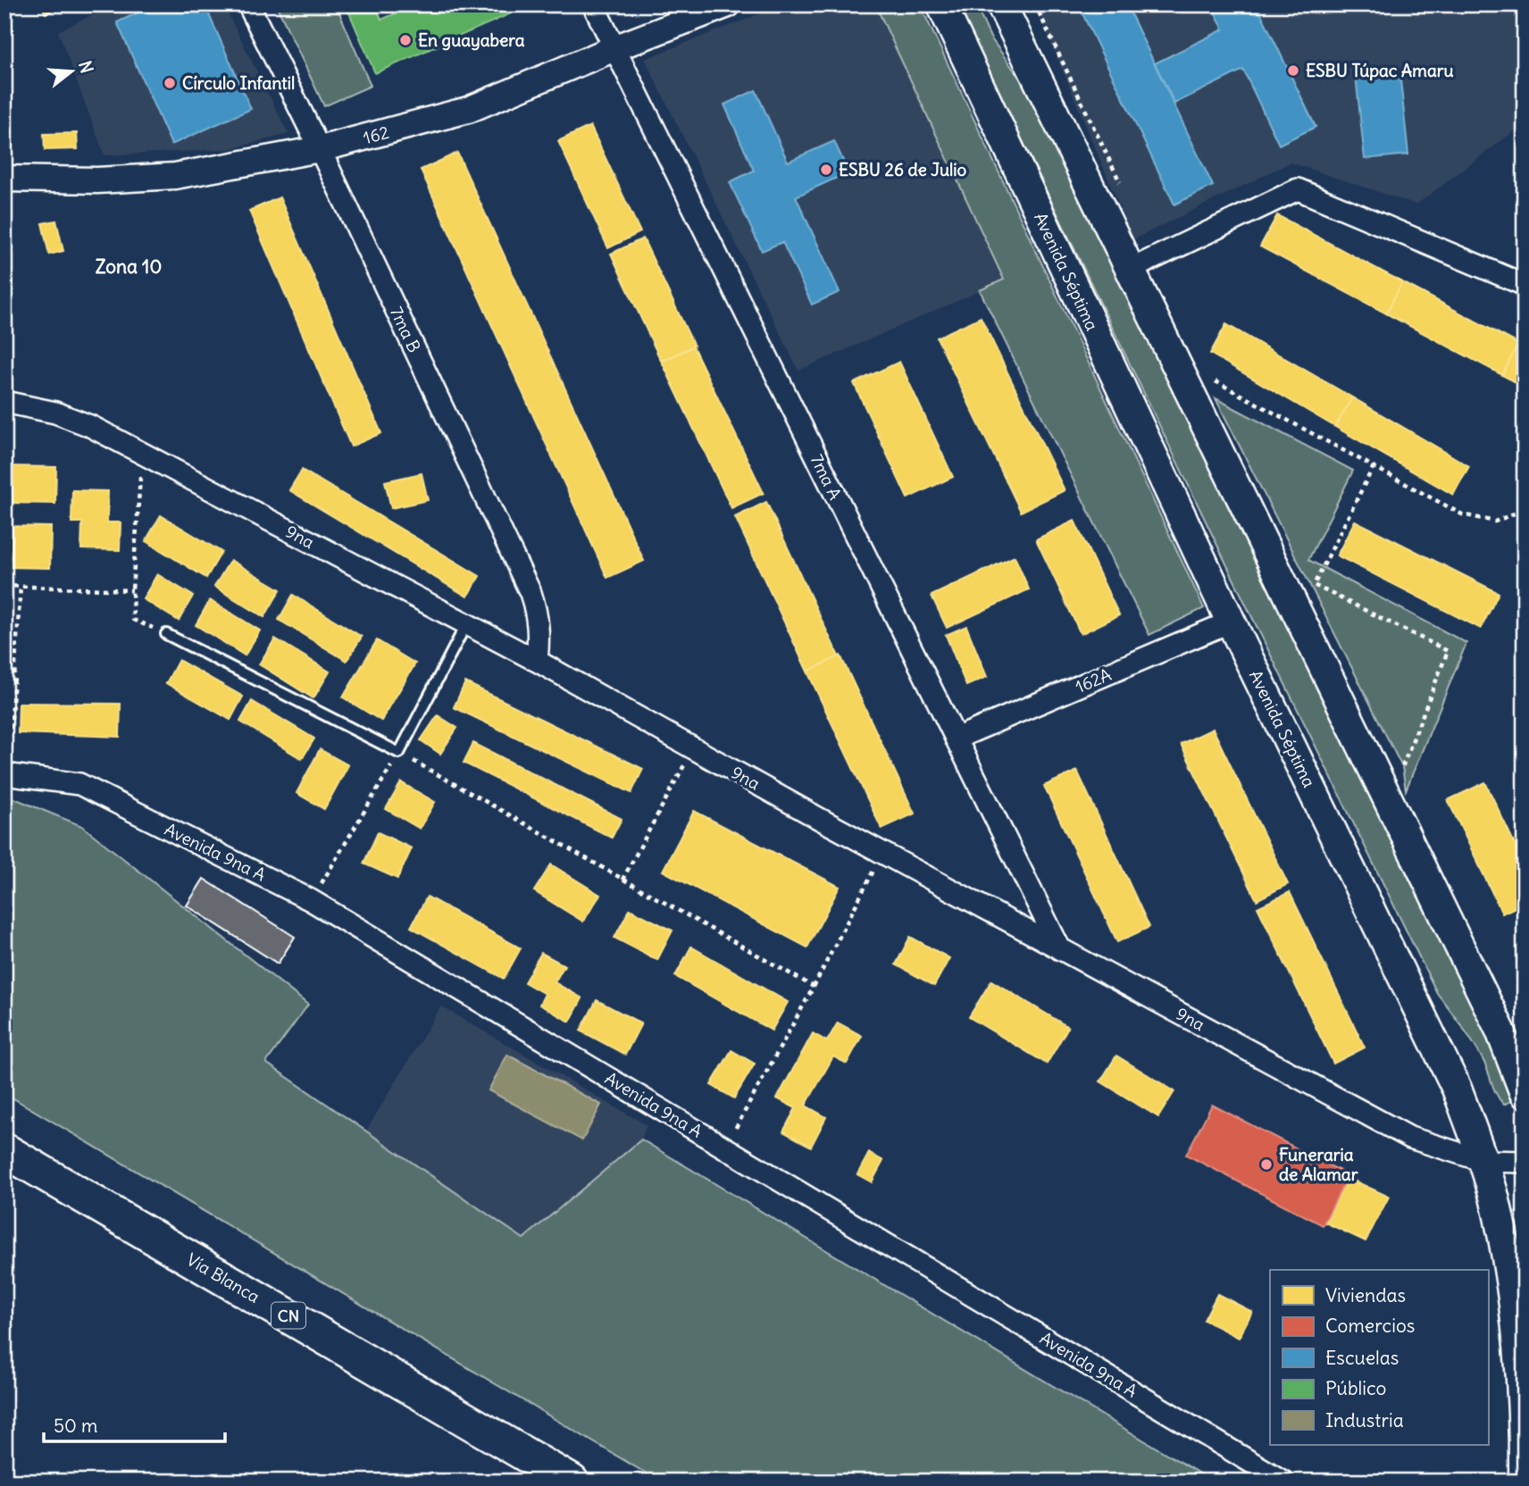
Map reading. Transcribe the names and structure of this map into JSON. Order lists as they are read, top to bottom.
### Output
{
  "streets": {
    "highway": ["Vía Blanca", "CN"],
    "main road": ["Avenida Séptima"],
    "street": [
      "162",
      "7ma B",
      "7ma A",
      "9na",
      "162A",
      "Avenida 9na A"
    ]
  },
  "crossings": [
    ["162", "7ma B"],
    ["162", "7ma A"],
    ["Avenida Séptima", "9na"],
    ["Avenida Séptima", "162A"],
    ["7ma B", "9na"],
    ["7ma A", "9na"],
    ["7ma A", "162A"]
  ],
  "districts": ["Zona 10"],
  "places": [
    "En guayabera",
    "ESBU Túpac Amaru",
    "Círculo Infantil",
    "ESBU 26 de Julio",
    "Funeraria de Alamar"
  ],
  "legend": [
    "Viviendas",
    "Comercios",
    "Escuelas",
    "Público",
    "Industria"
  ],
  "scale_bar": "50 m",
  "north": "right"
}
